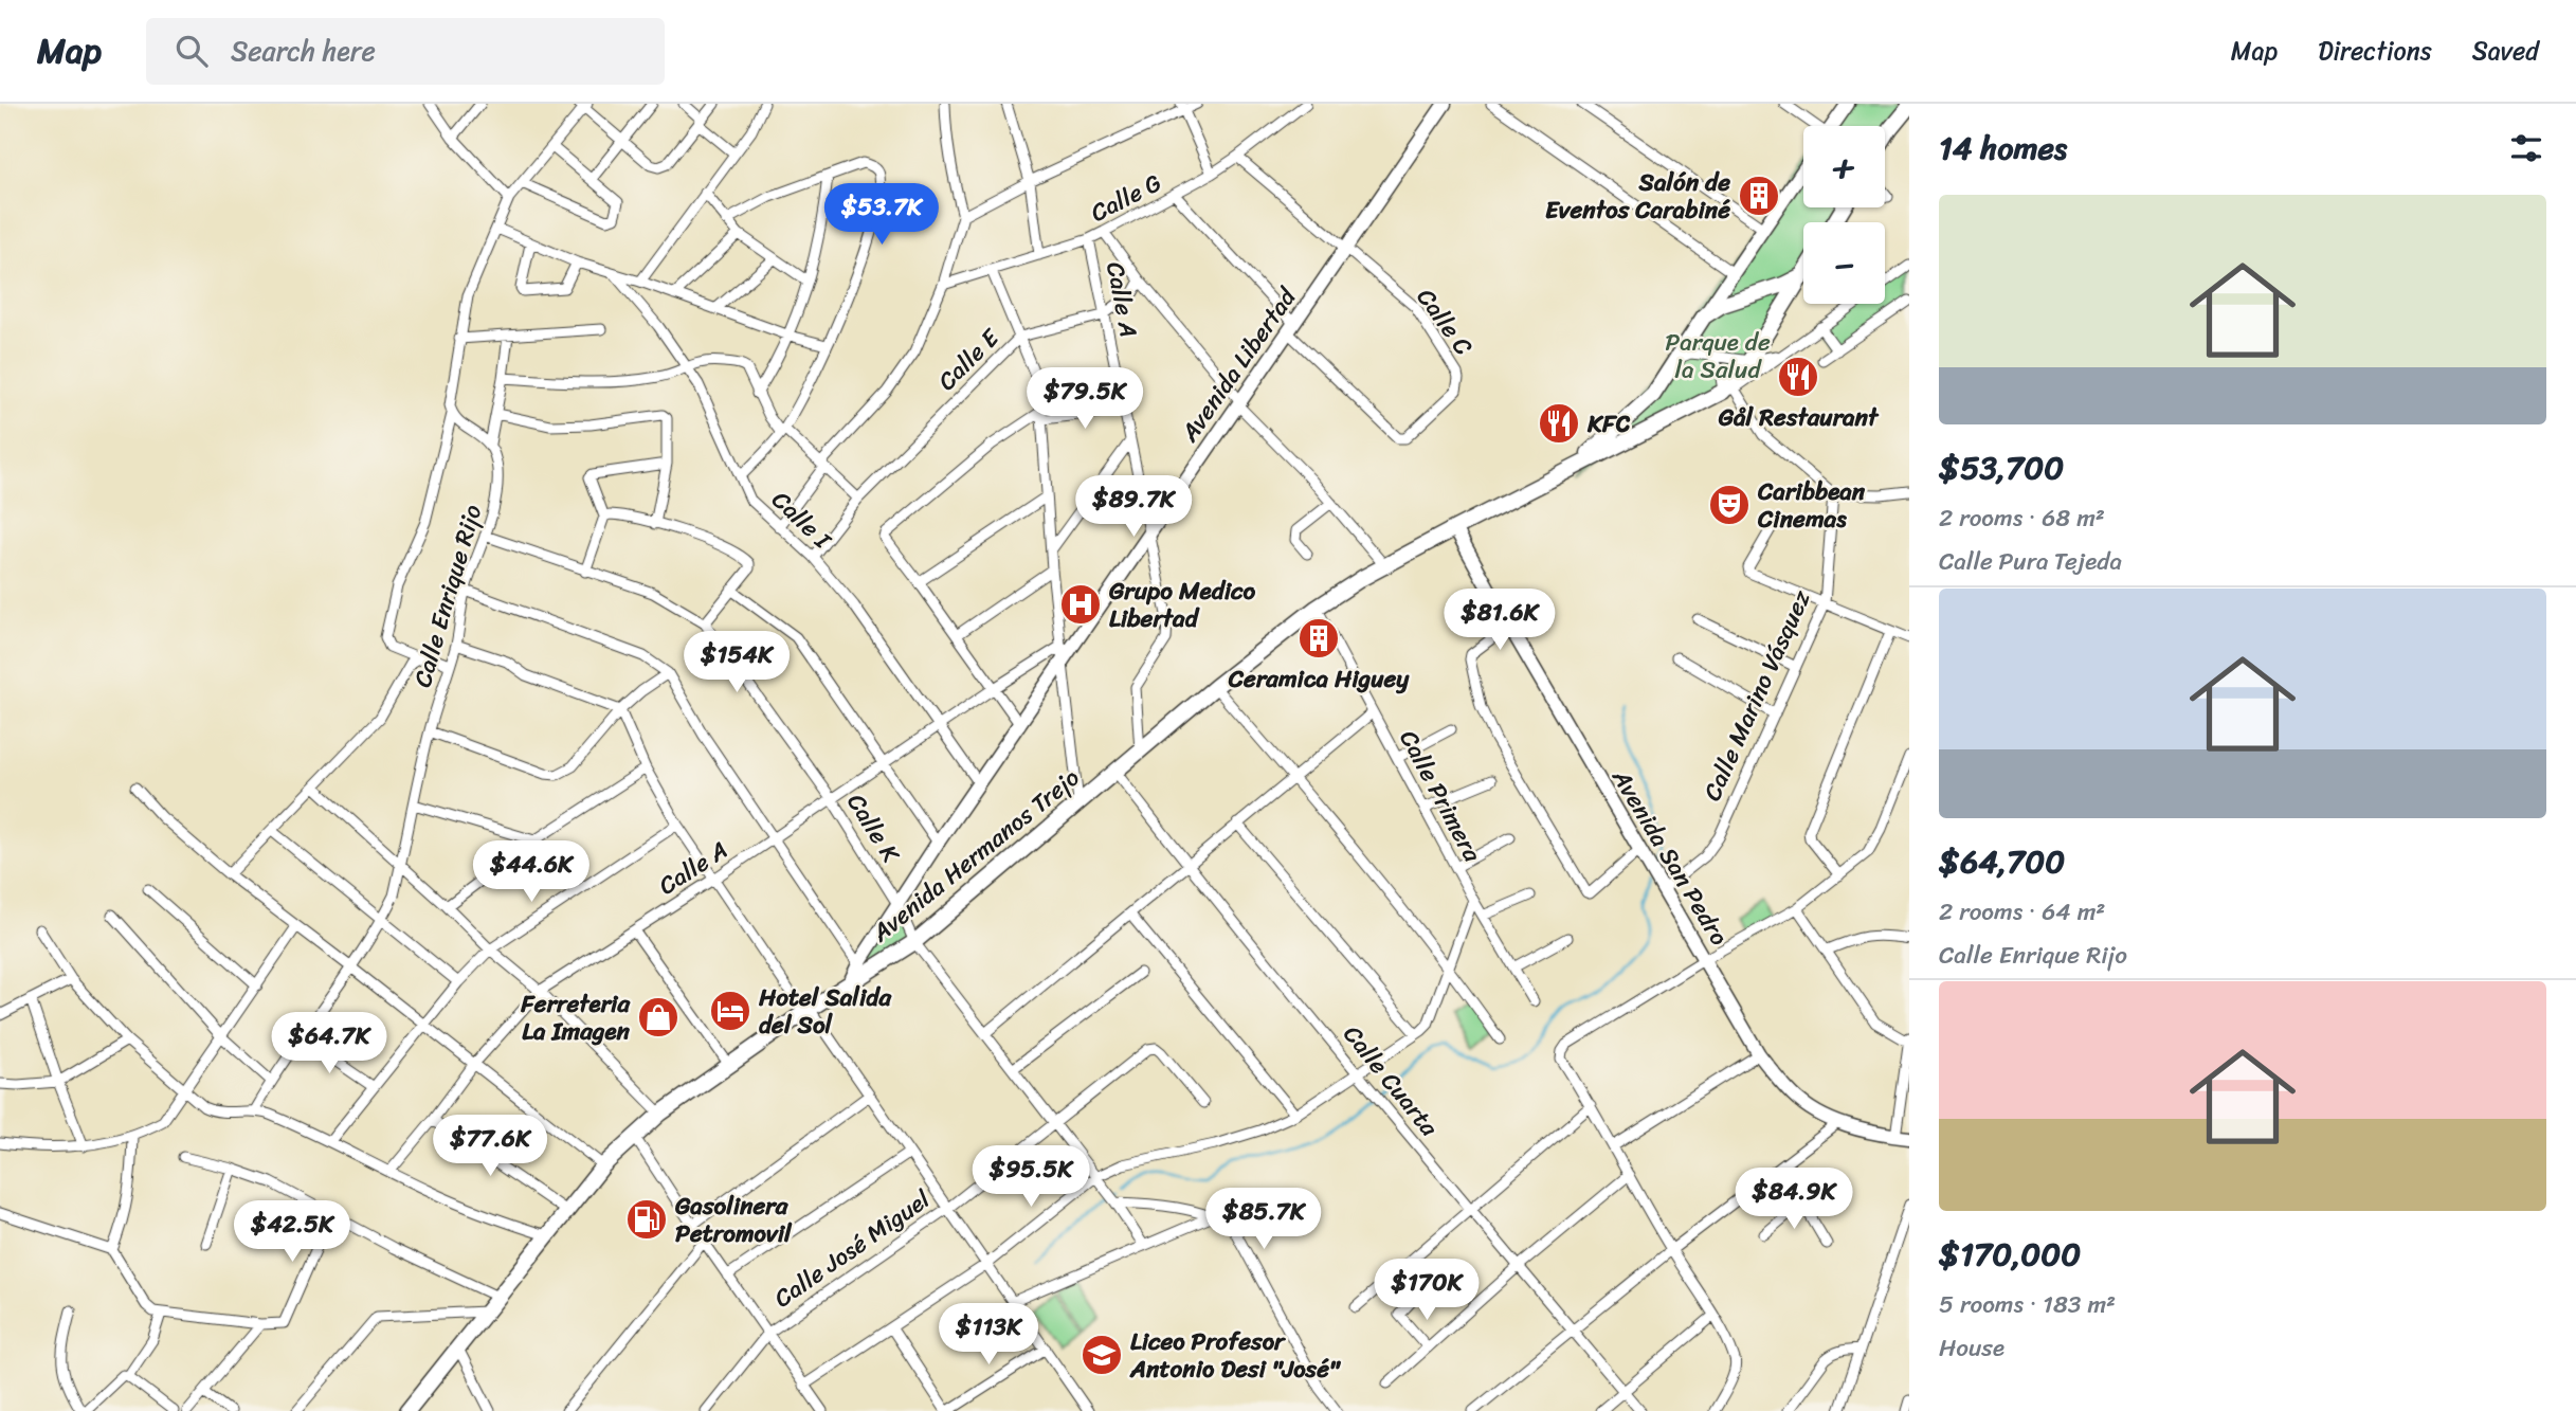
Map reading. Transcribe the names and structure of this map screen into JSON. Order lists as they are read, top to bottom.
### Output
{
  "streets": {
    "main road": ["Avenida Hermanos Trejo"],
    "street": [
      "Calle G",
      "Calle A",
      "Calle C",
      "Calle E",
      "Avenida Libertad",
      "Calle I",
      "Calle Enrique Rijo",
      "Calle Marino Vásquez",
      "Calle Primera",
      "Calle K",
      "Avenida San Pedro",
      "Calle Cuarta",
      "Calle José Miguel"
    ]
  },
  "crossings": [
    ["Calle G", "Calle A"],
    ["Calle G", "Calle C"],
    ["Calle A", "Calle E"],
    ["Calle A", "Avenida Libertad"],
    ["Calle A", "Calle I"],
    ["Calle A", "Calle K"],
    ["Calle A", "Avenida Hermanos Trejo"],
    ["Calle C", "Avenida Libertad"],
    ["Calle E", "Calle I"],
    ["Avenida Libertad", "Calle I"],
    ["Avenida Libertad", "Calle K"],
    ["Avenida Libertad", "Avenida Hermanos Trejo"],
    ["Calle Enrique Rijo", "Calle K"],
    ["Calle Marino Vásquez", "Avenida San Pedro"],
    ["Calle Primera", "Avenida Hermanos Trejo"],
    ["Calle K", "Avenida Hermanos Trejo"],
    ["Calle K", "Calle José Miguel"],
    ["Avenida Hermanos Trejo", "Avenida San Pedro"],
    ["Avenida Hermanos Trejo", "Calle Cuarta"]
  ],
  "parks": ["Parque de la Salud"],
  "places": {
    "building": ["Salón de Eventos Carabiné", "Ceramica Higuey"],
    "restaurant": ["Gål Restaurant", "KFC"],
    "theatre": ["Caribbean Cinemas"],
    "hospital": ["Grupo Medico Libertad"],
    "hotel": ["Hotel Salida del Sol"],
    "shop": ["Ferreteria La Imagen"],
    "fuel station": ["Gasolinera Petromovil"],
    "school or university": ["Liceo Profesor Antonio Desi \"José\""]
  },
  "page": {
    "header": "Map",
    "search": "Search here",
    "nav": ["Map", "Directions", "Saved"],
    "heading": "14 homes",
    "map_buttons": ["+", "−"],
    "price": [
      "$53.7K",
      "$79.5K",
      "$89.7K",
      "$81.6K",
      "$154K",
      "$44.6K",
      "$64.7K",
      "$77.6K",
      "$95.5K",
      "$84.9K",
      "$85.7K",
      "$42.5K",
      "$170K",
      "$113K"
    ],
    "list": [
      {
        "name": "$53,700",
        "note": "2 rooms · 68 m² · Calle Pura Tejeda"
      },
      {
        "name": "$64,700",
        "note": "2 rooms · 64 m² · Calle Enrique Rijo"
      },
      {
        "name": "$170,000",
        "note": "5 rooms · 183 m² · House"
      }
    ]
  }
}
